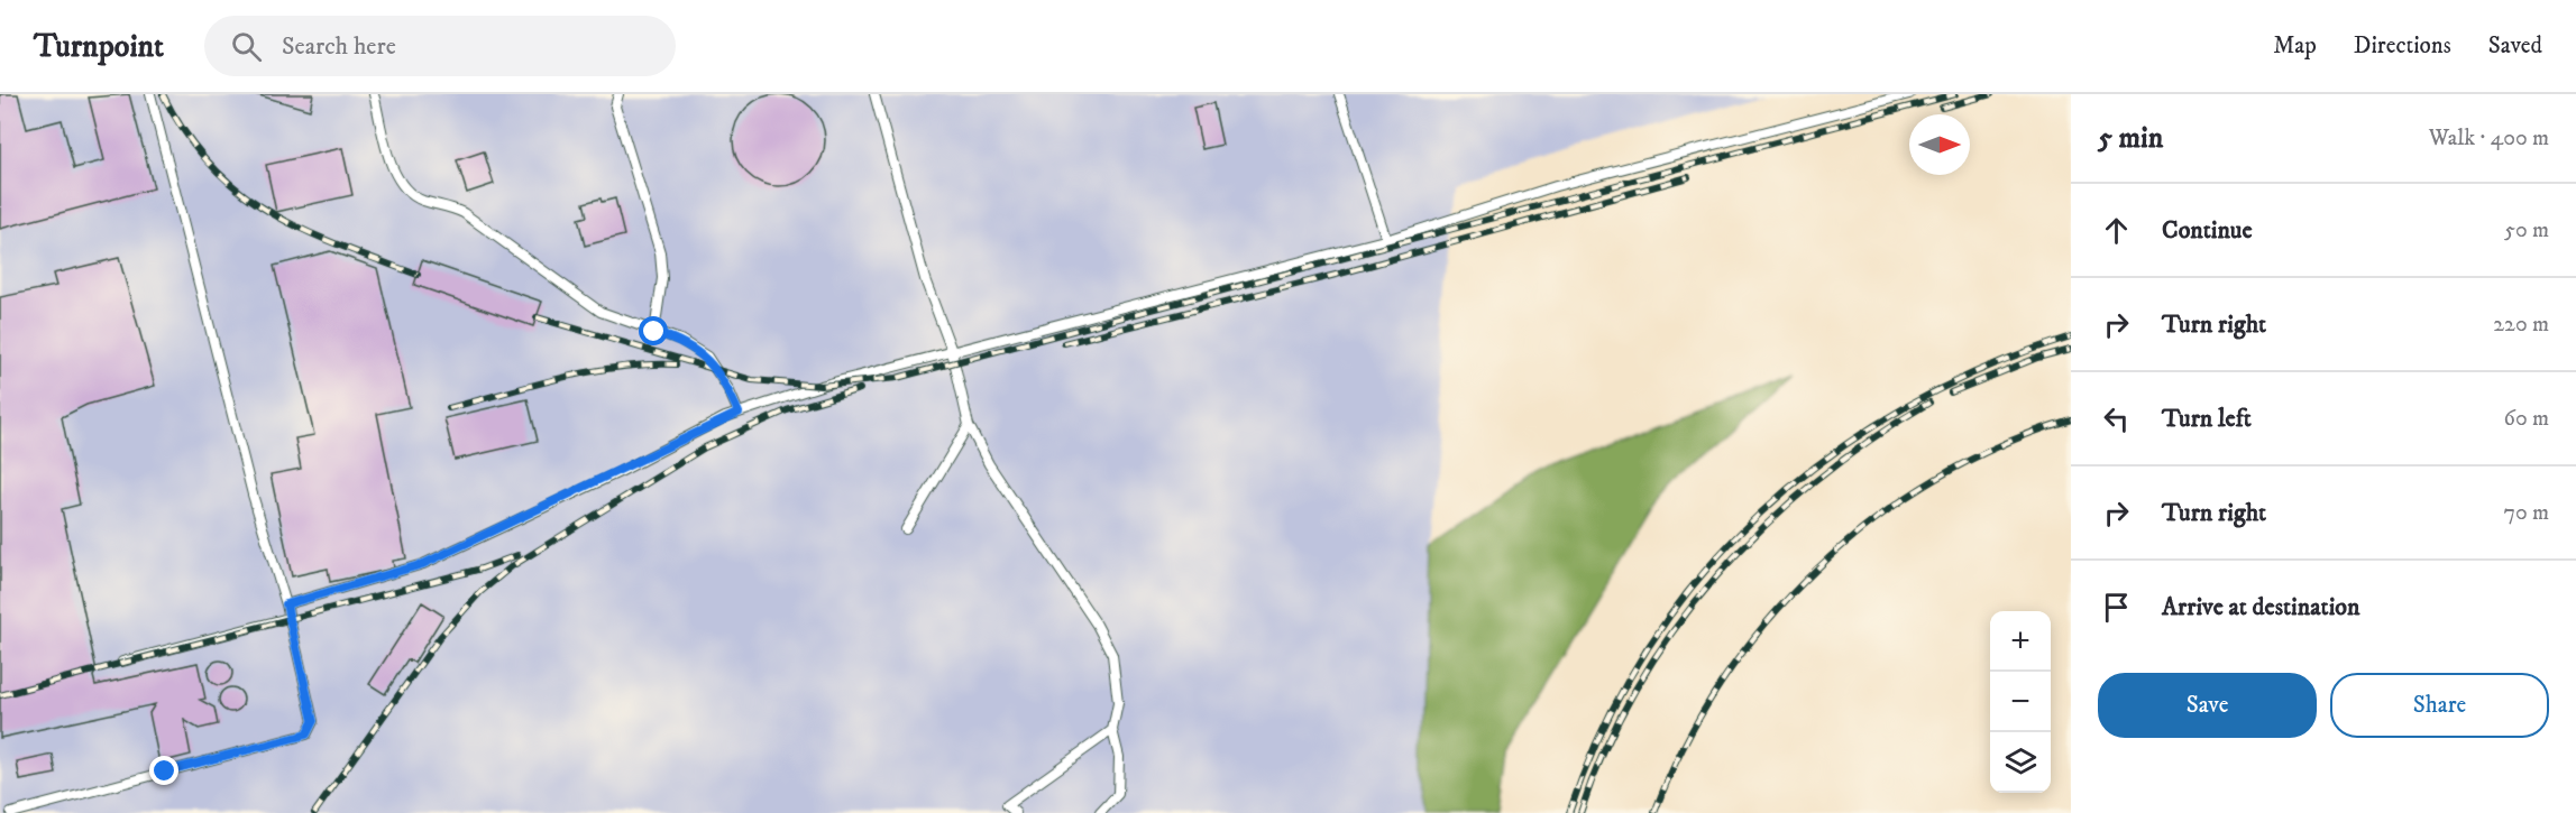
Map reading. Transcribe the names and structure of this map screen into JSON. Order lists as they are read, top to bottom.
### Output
{
  "north": "right",
  "page": {
    "header": "Turnpoint",
    "search": "Search here",
    "nav": ["Map", "Directions", "Saved"],
    "heading": ["5 min", "Walk · 400 m"],
    "list": [
      ["Continue", "50 m"],
      ["Turn right", "220 m"],
      ["Turn left", "60 m"],
      ["Turn right", "70 m"],
      "Arrive at destination"
    ],
    "map_buttons": ["+", "−"],
    "buttons": ["Save", "Share"]
  }
}
